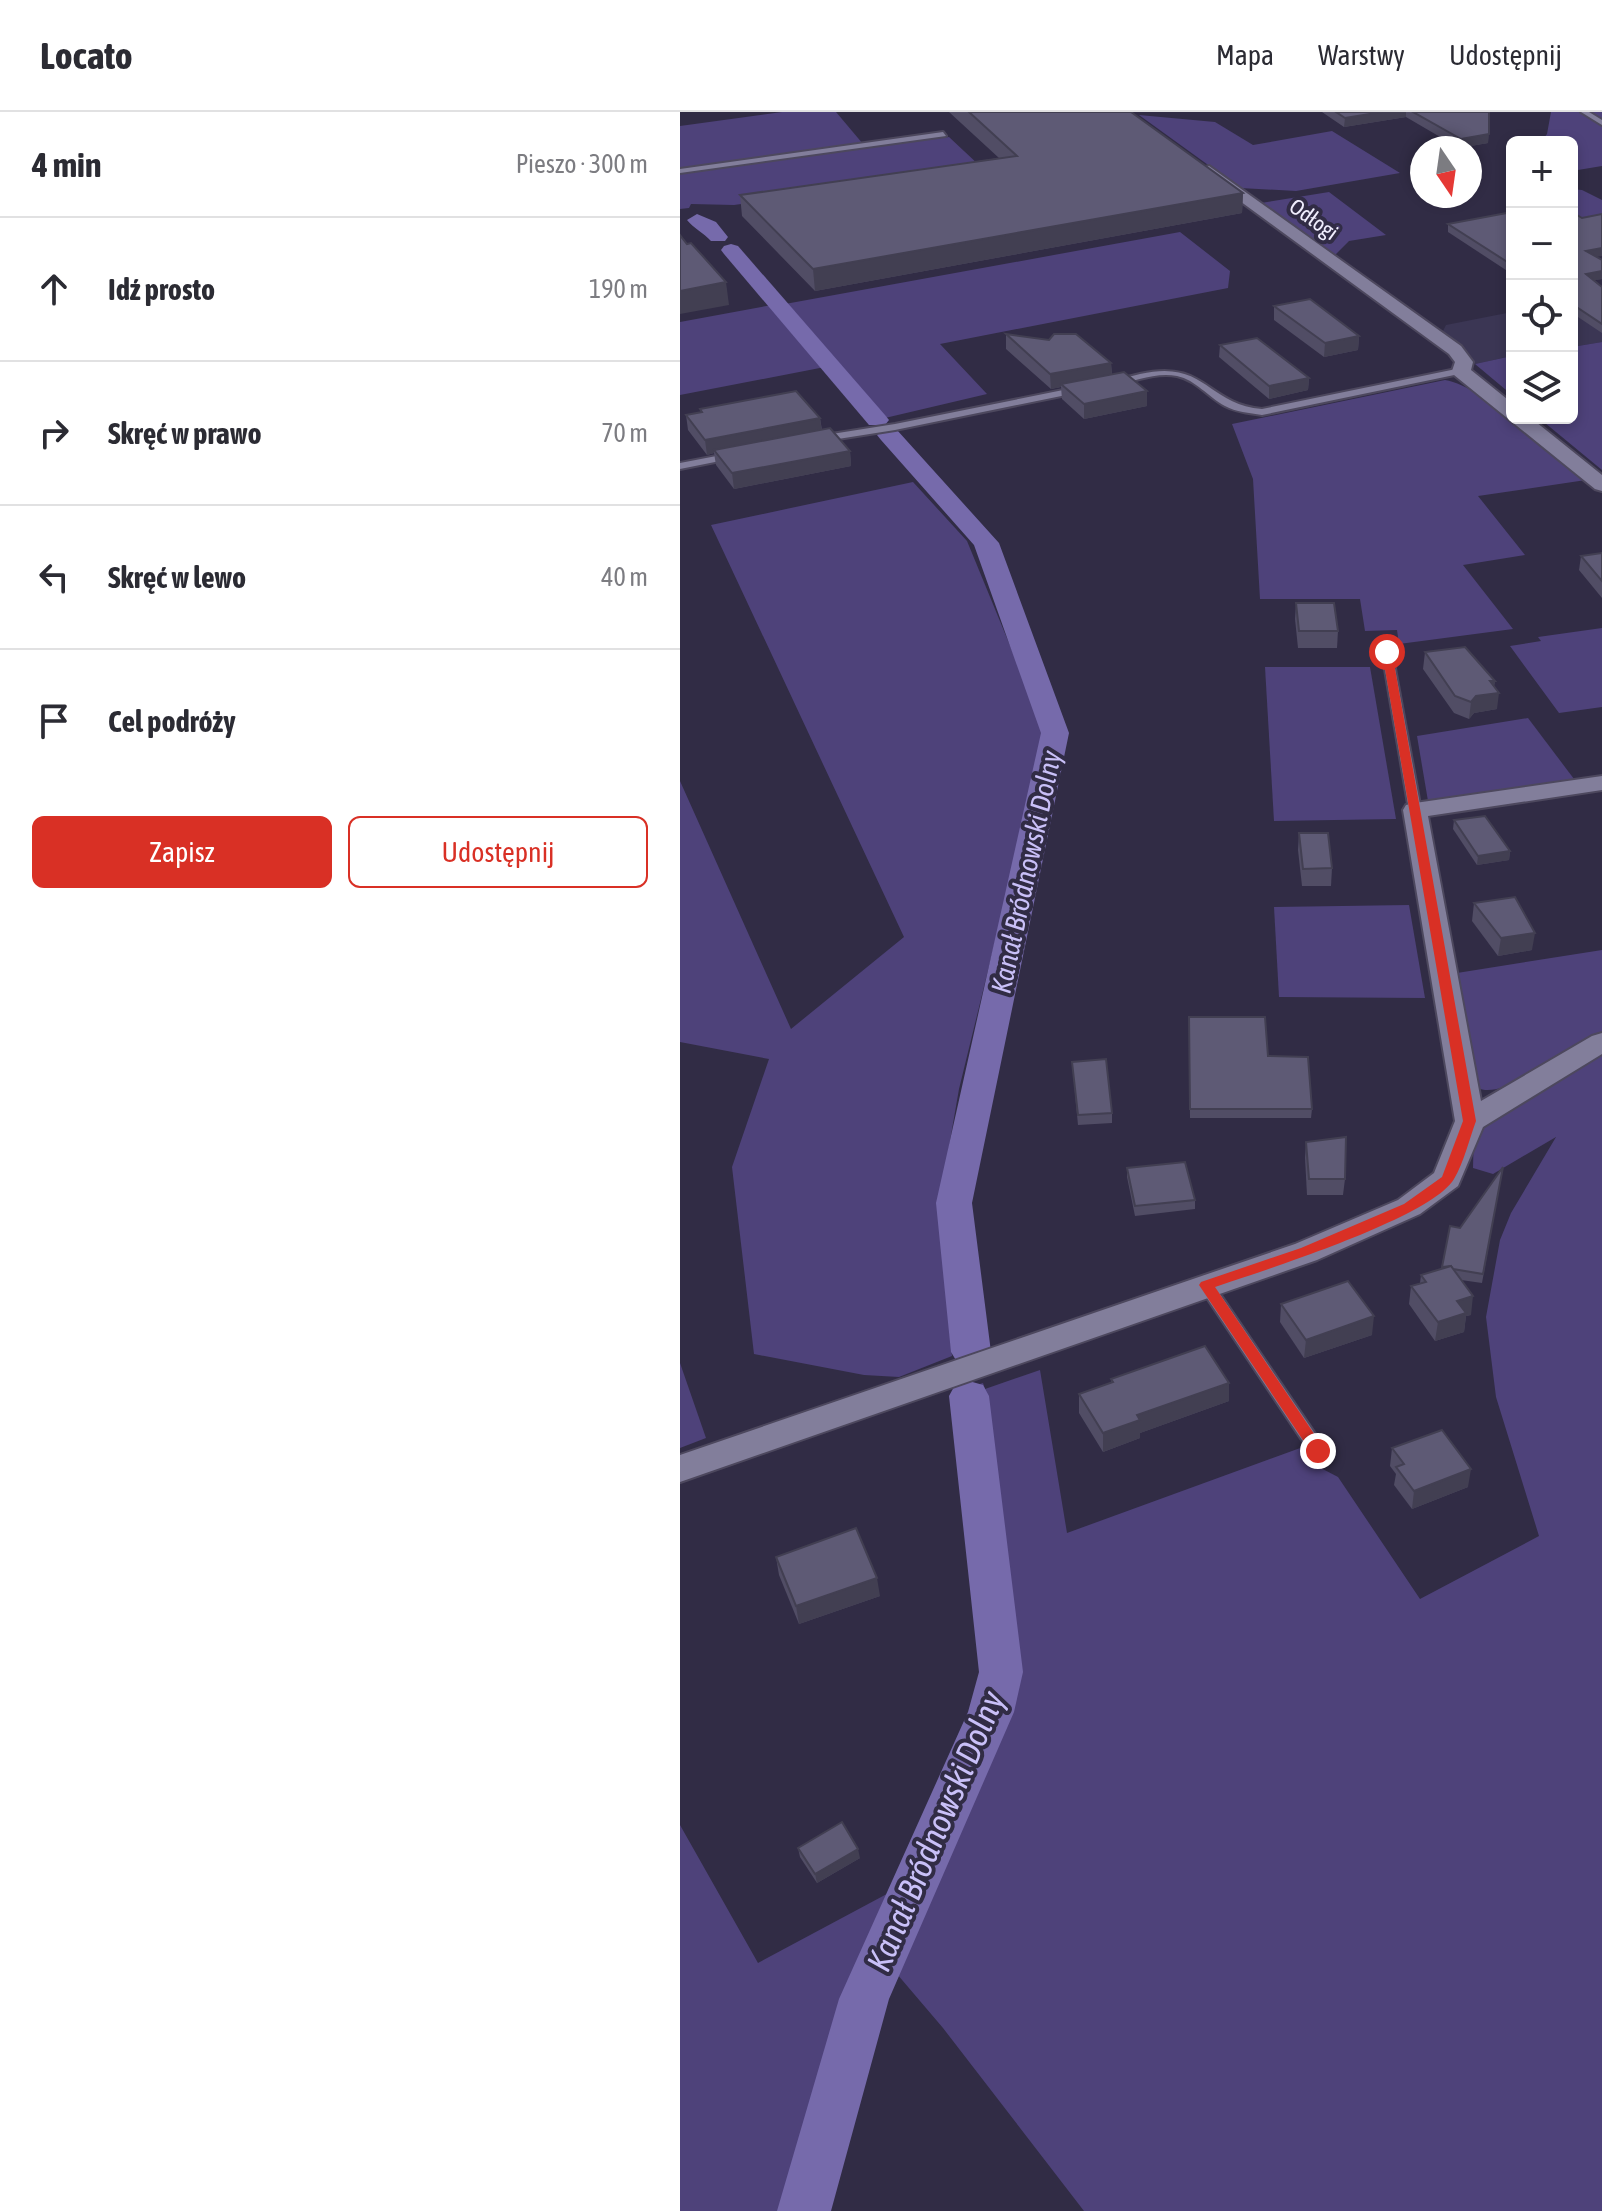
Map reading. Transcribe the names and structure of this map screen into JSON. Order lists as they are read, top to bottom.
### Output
{
  "streets": {
    "street": ["Odłogi"]
  },
  "water": ["Kanał Bródnowski Dolny"],
  "north": "bottom",
  "page": {
    "header": "Locato",
    "nav": ["Mapa", "Warstwy", "Udostępnij"],
    "heading": ["4 min", "Pieszo · 300 m"],
    "map_buttons": ["+", "−"],
    "list": [
      ["Idź prosto", "190 m"],
      ["Skręć w prawo", "70 m"],
      ["Skręć w lewo", "40 m"],
      "Cel podróży"
    ],
    "buttons": ["Zapisz", "Udostępnij"]
  }
}
